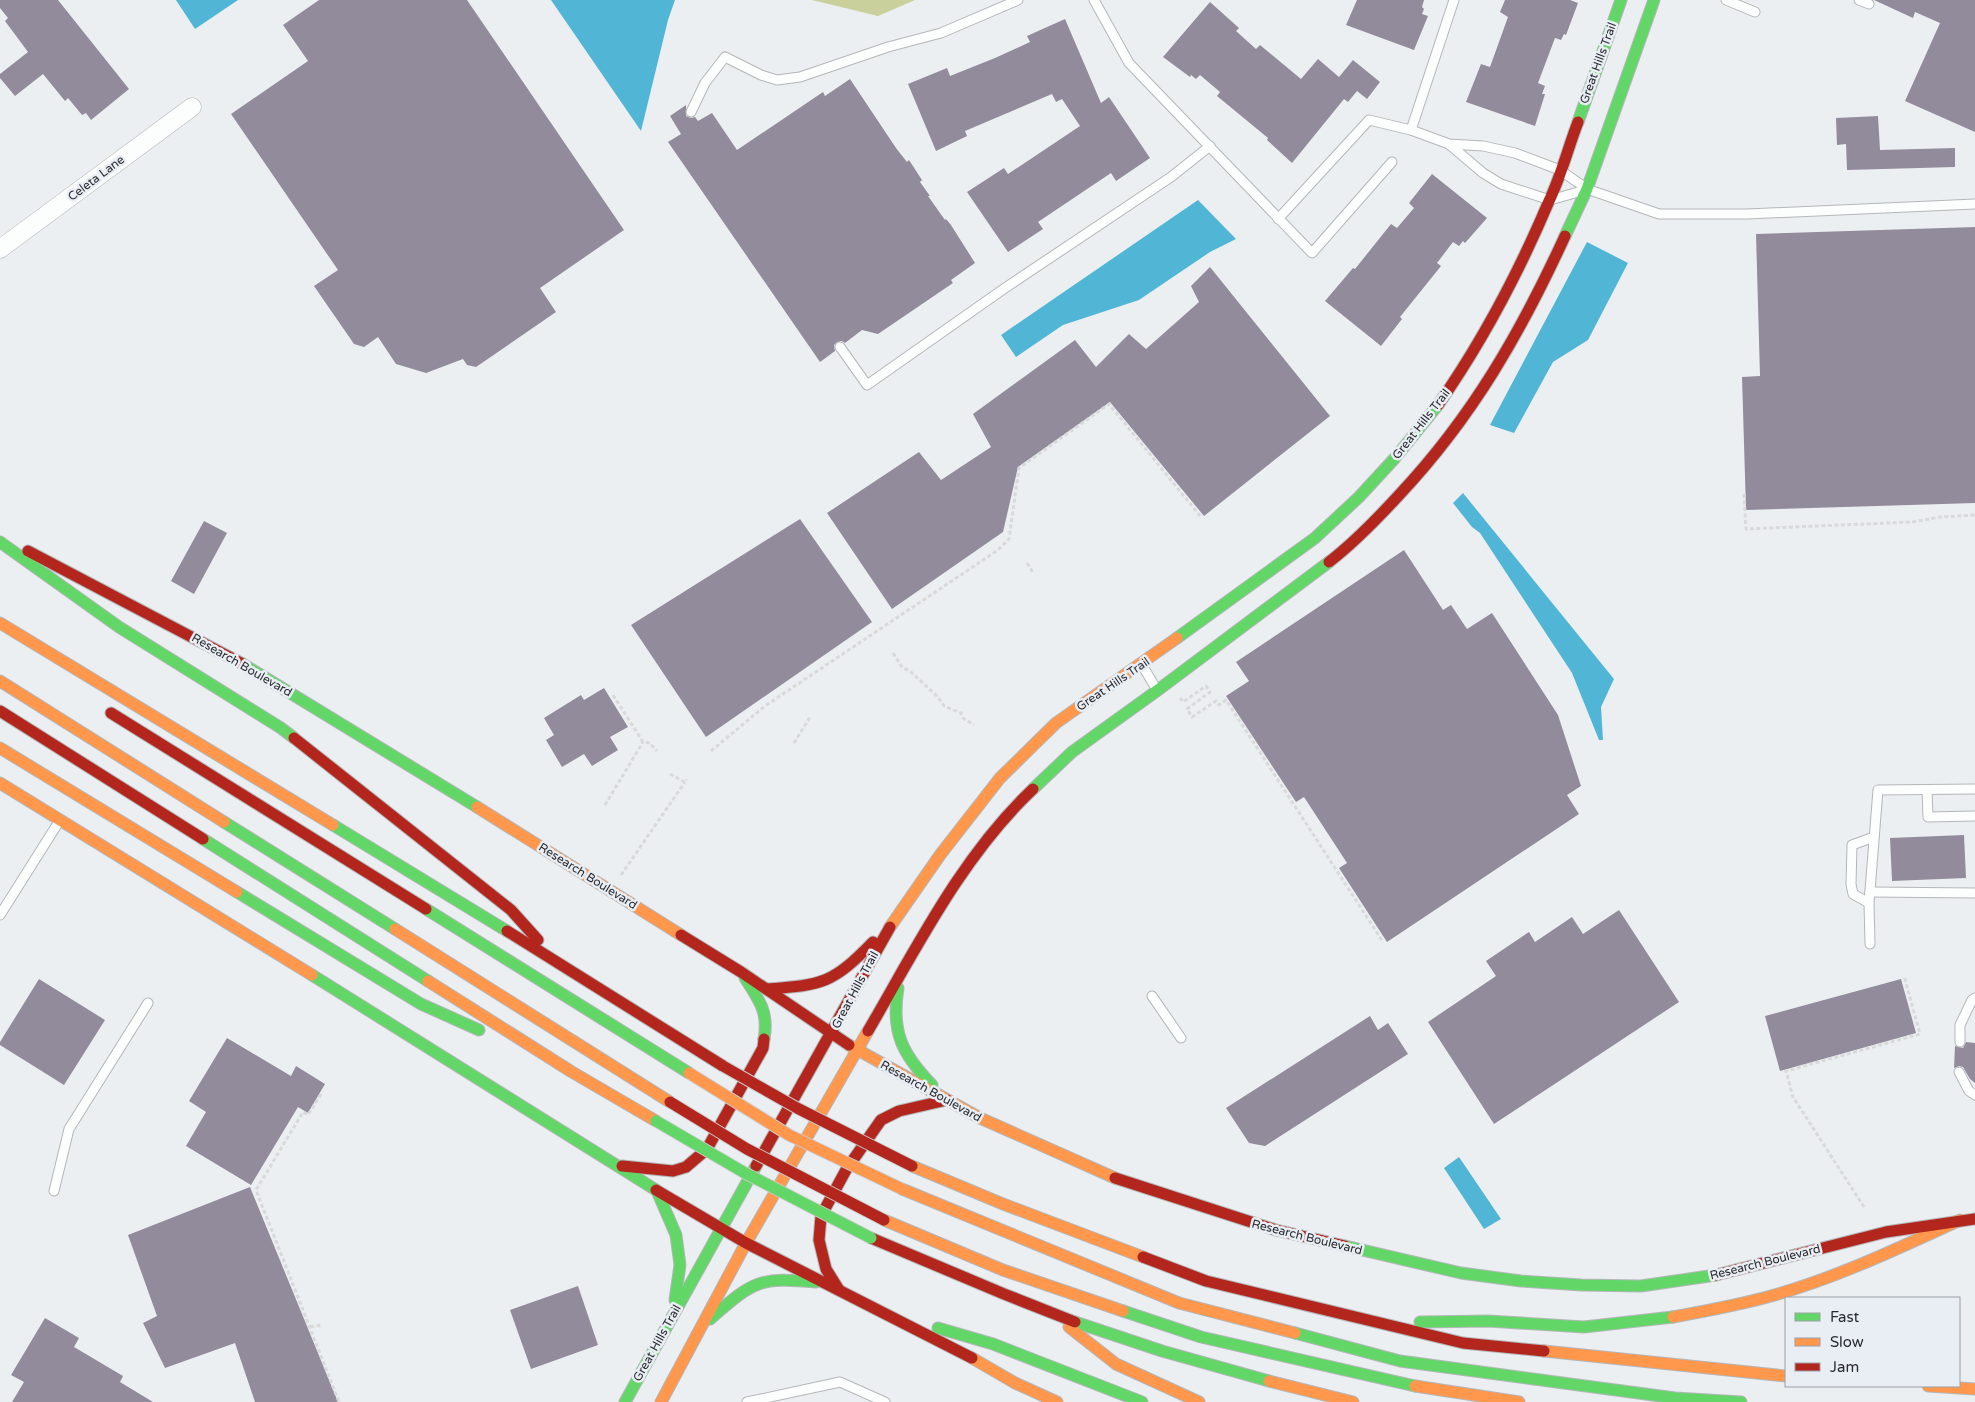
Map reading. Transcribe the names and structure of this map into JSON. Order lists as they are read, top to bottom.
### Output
{
  "streets": {
    "main road": ["Great Hills Trail", "Research Boulevard"],
    "street": ["Celeta Lane"]
  },
  "crossings": [
    ["Great Hills Trail", "Research Boulevard"]
  ],
  "legend": ["Fast", "Slow", "Jam"]
}
